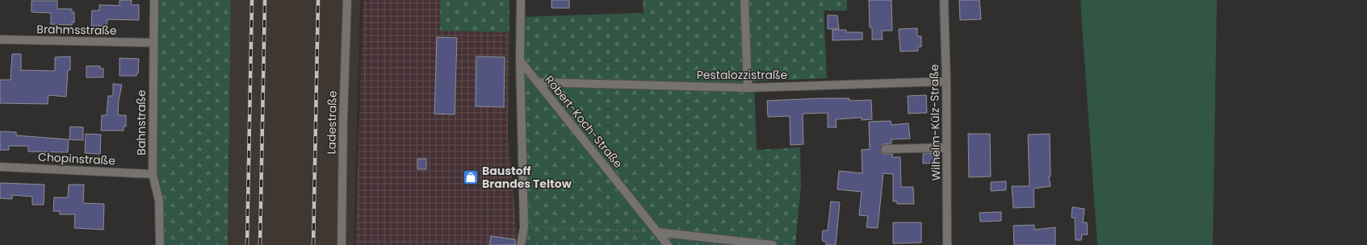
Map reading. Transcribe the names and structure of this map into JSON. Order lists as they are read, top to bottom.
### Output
{
  "streets": {
    "street": [
      "Brahmsstraße",
      "Pestalozzistraße",
      "Robert-Koch-Straße",
      "Bahnstraße",
      "Ladestraße",
      "Wilhelm-Külz-Straße",
      "Chopinstraße"
    ]
  },
  "crossings": [
    ["Brahmsstraße", "Bahnstraße"],
    ["Pestalozzistraße", "Robert-Koch-Straße"],
    ["Pestalozzistraße", "Wilhelm-Külz-Straße"],
    ["Bahnstraße", "Chopinstraße"]
  ],
  "places": {
    "shop": ["Baustoff Brandes Teltow"]
  }
}
